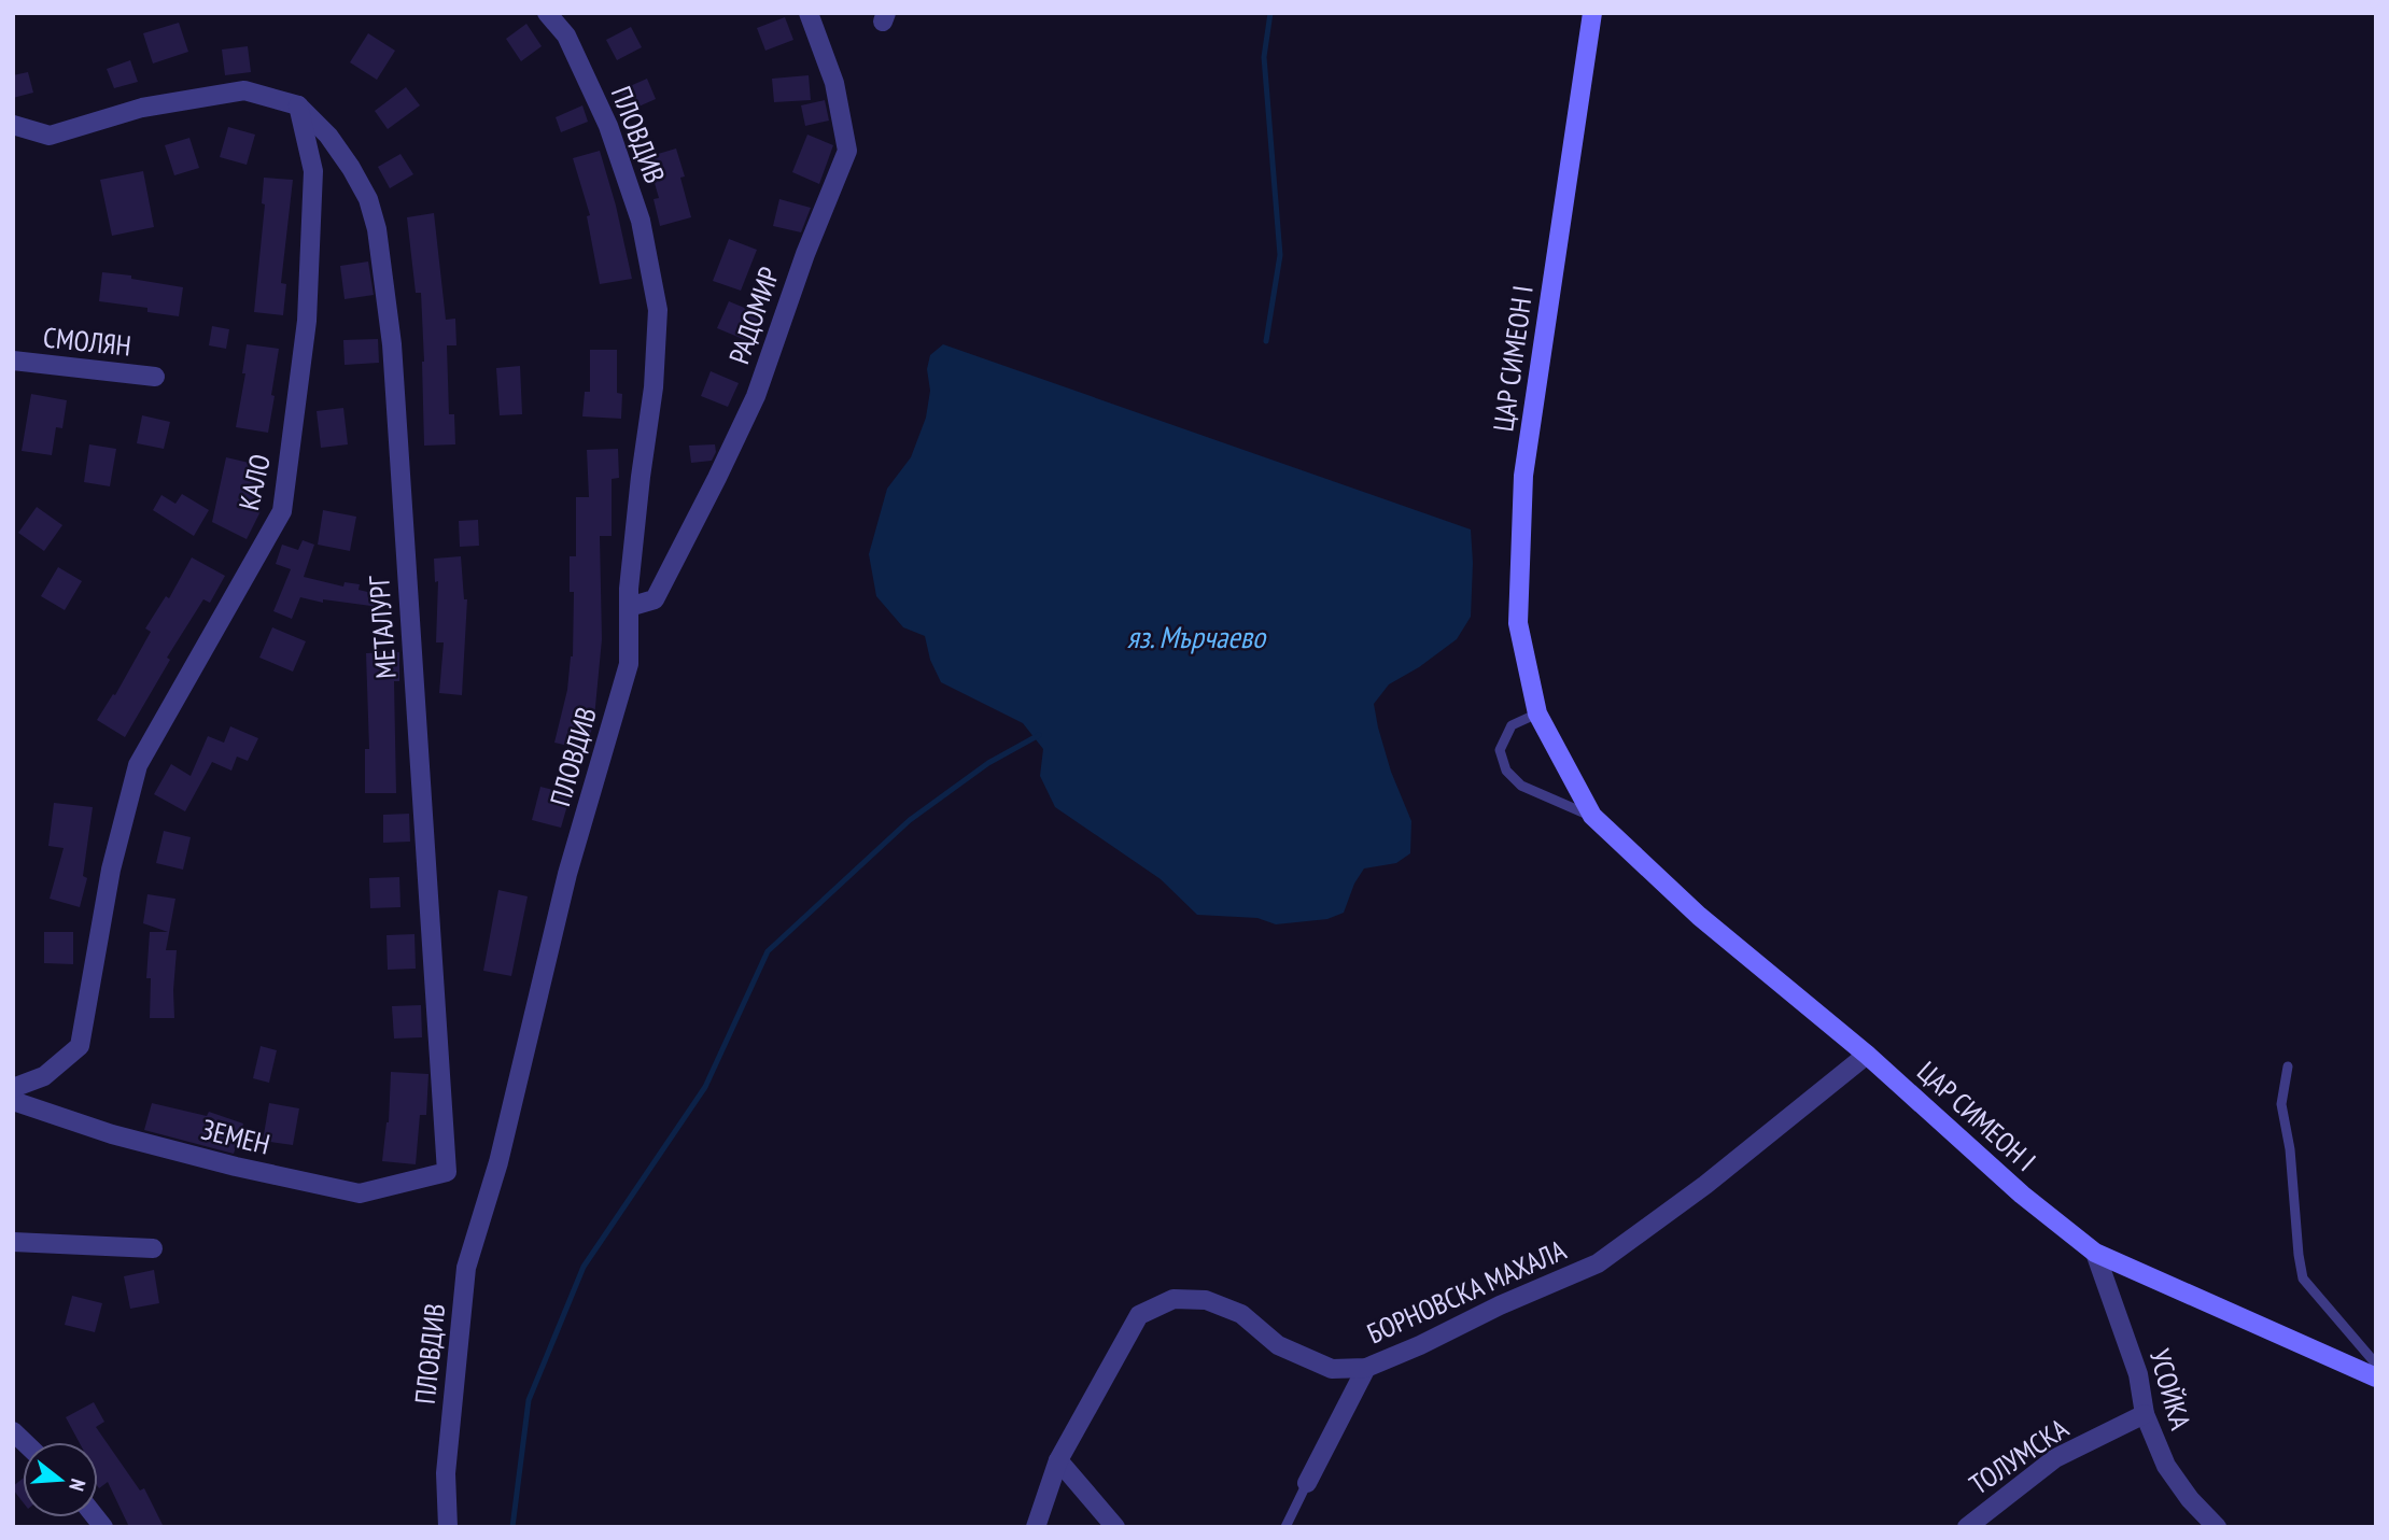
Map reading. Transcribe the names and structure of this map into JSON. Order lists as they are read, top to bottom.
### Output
{
  "streets": {
    "street": [
      "ПЛОВДИВ",
      "РАДОМИР",
      "СМОЛЯН",
      "ЦАР СИМЕОН I",
      "КАЛО",
      "МЕТАЛУРГ",
      "ЗЕМЕН",
      "БОРНОВСКА МАХАЛА",
      "УСОЙКА",
      "ТОЛУМСКА"
    ]
  },
  "crossings": [
    ["ПЛОВДИВ", "РАДОМИР"],
    ["ЦАР СИМЕОН I", "БОРНОВСКА МАХАЛА"],
    ["ЦАР СИМЕОН I", "УСОЙКА"],
    ["КАЛО", "МЕТАЛУРГ"],
    ["МЕТАЛУРГ", "ЗЕМЕН"],
    ["УСОЙКА", "ТОЛУМСКА"]
  ],
  "water": ["яз. Мърчаево"],
  "north": "right"
}
